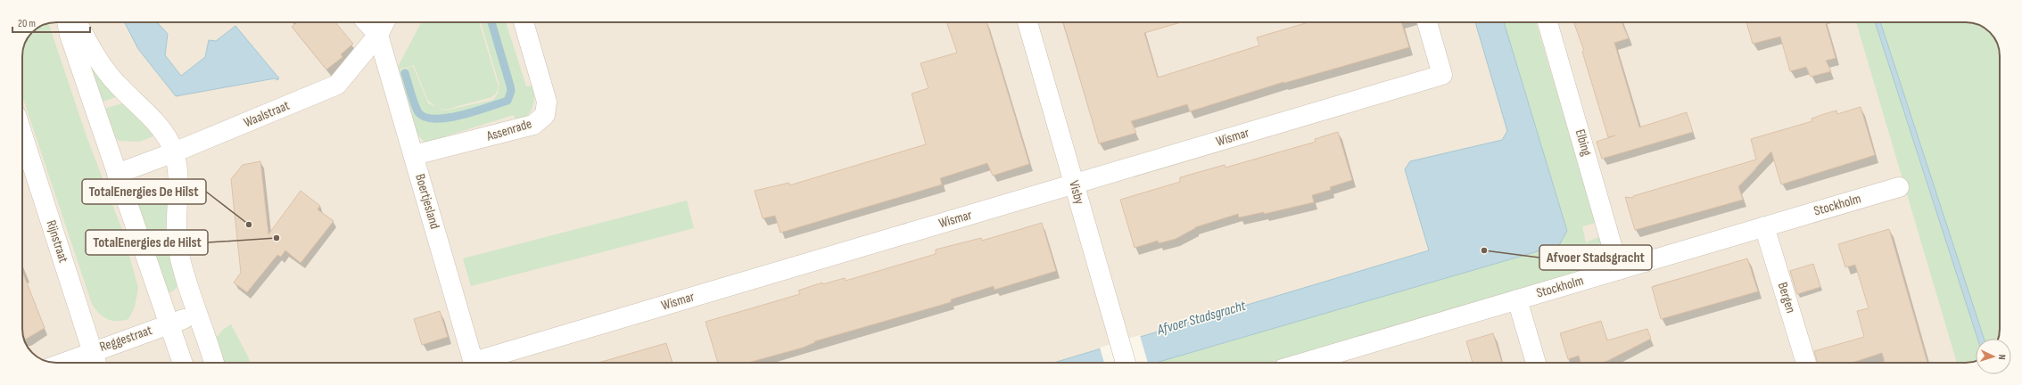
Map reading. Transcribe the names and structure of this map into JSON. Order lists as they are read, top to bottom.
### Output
{
  "streets": {
    "street": [
      "Waalstraat",
      "Assenrade",
      "Wismar",
      "Elbing",
      "Visby",
      "Boertjesland",
      "Stockholm",
      "Rijnstraat",
      "Bergen",
      "Reggestraat"
    ]
  },
  "crossings": [
    ["Waalstraat", "Boertjesland"],
    ["Assenrade", "Boertjesland"],
    ["Wismar", "Visby"],
    ["Elbing", "Stockholm"],
    ["Stockholm", "Bergen"],
    ["Rijnstraat", "Reggestraat"]
  ],
  "water": ["Afvoer Stadsgracht"],
  "places": ["TotalEnergies De Hilst", "TotalEnergies de Hilst", "Afvoer Stadsgracht"],
  "scale_bar": "20 m",
  "north": "right"
}
